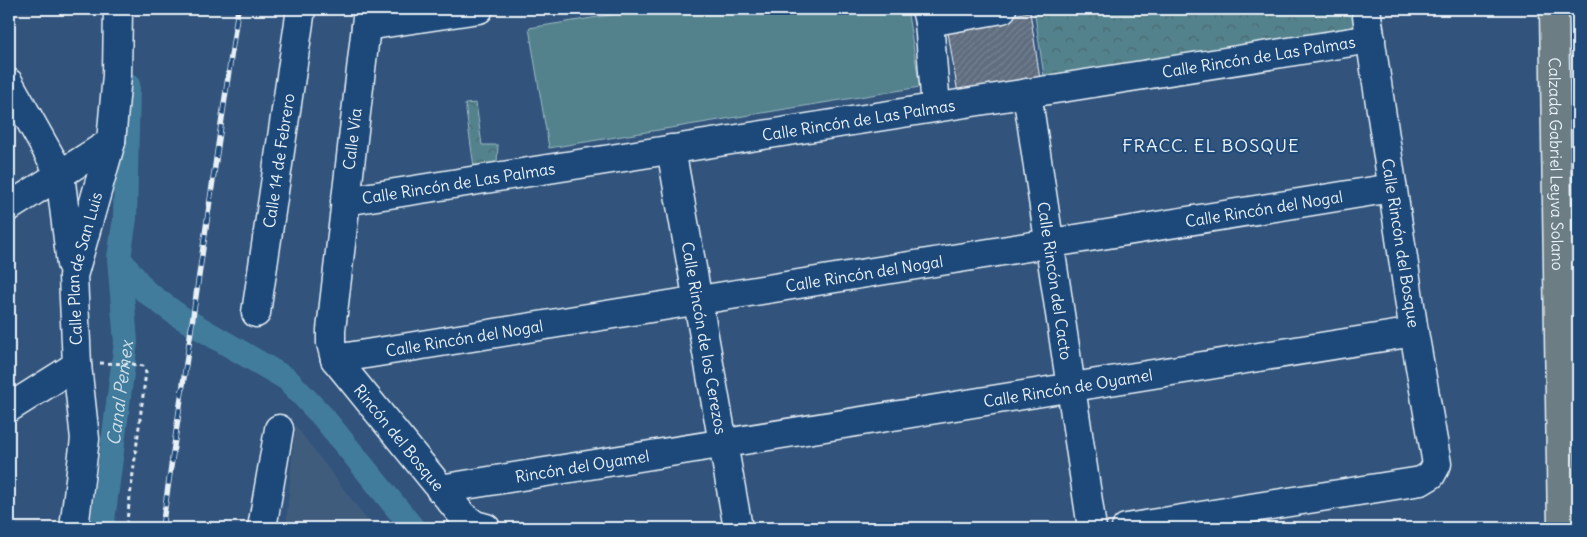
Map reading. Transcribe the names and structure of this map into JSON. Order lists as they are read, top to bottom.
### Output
{
  "streets": {
    "main road": ["Calzada Gabriel Leyva Solano"],
    "street": [
      "Calle Rincón de Las Palmas",
      "Calle Vía",
      "Calle 14 de Febrero",
      "Calle Rincón del Nogal",
      "Calle Rincón del Bosque",
      "Calle Plan de San Luis",
      "Calle Rincón del Cacto",
      "Calle Rincón de los Cerezos",
      "Calle Rincón de Oyamel",
      "Rincón del Bosque",
      "Rincón del Oyamel"
    ]
  },
  "crossings": [
    ["Calle Rincón de Las Palmas", "Calle Vía"],
    ["Calle Rincón de Las Palmas", "Calle Rincón del Bosque"],
    ["Calle Rincón de Las Palmas", "Calle Rincón del Cacto"],
    ["Calle Rincón de Las Palmas", "Calle Rincón de los Cerezos"],
    ["Calle Vía", "Calle Rincón del Nogal"],
    ["Calle Vía", "Rincón del Bosque"],
    ["Calle Rincón del Nogal", "Calle Rincón del Bosque"],
    ["Calle Rincón del Nogal", "Calle Rincón del Cacto"],
    ["Calle Rincón del Nogal", "Calle Rincón de los Cerezos"],
    ["Calle Rincón del Nogal", "Rincón del Bosque"],
    ["Calle Rincón del Bosque", "Calle Rincón de Oyamel"],
    ["Calle Rincón del Cacto", "Calle Rincón de Oyamel"],
    ["Calle Rincón de los Cerezos", "Calle Rincón de Oyamel"],
    ["Calle Rincón de los Cerezos", "Rincón del Oyamel"],
    ["Calle Rincón de Oyamel", "Rincón del Oyamel"],
    ["Rincón del Bosque", "Rincón del Oyamel"]
  ],
  "districts": ["FRACC. EL BOSQUE"],
  "water": ["Canal Pemex"]
}
